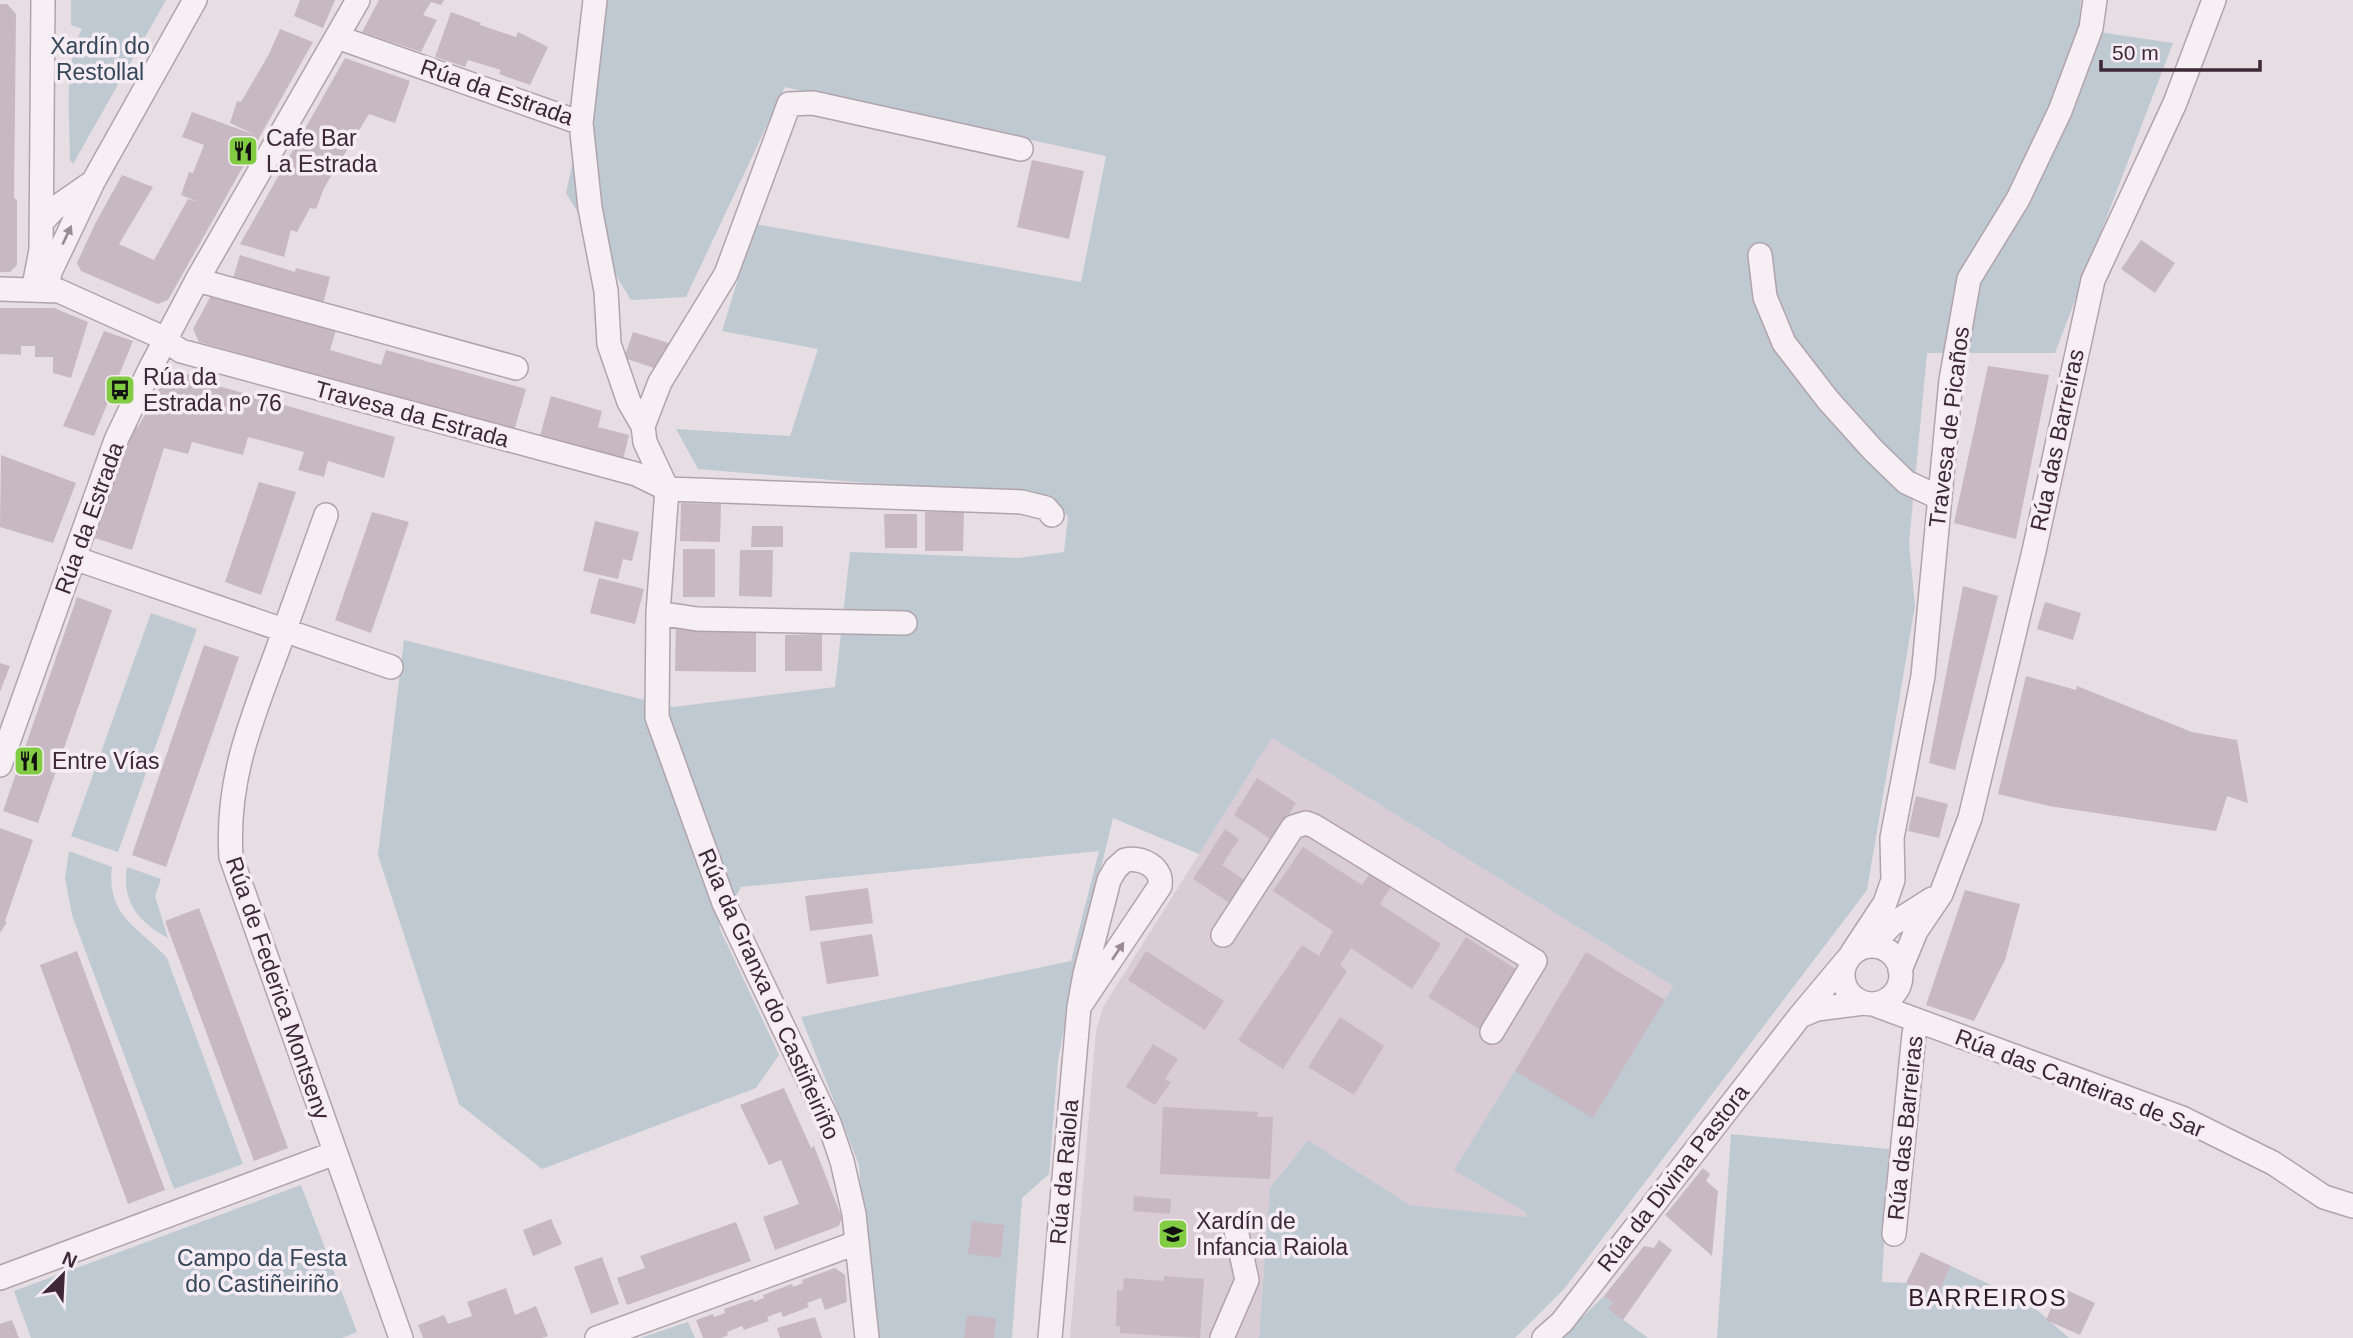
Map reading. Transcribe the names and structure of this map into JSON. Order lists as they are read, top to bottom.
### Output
{
  "streets": {
    "street": [
      "Rúa da Estrada",
      "Travesa da Estrada",
      "Travesa de Picaños",
      "Rúa das Barreiras",
      "Rúa de Federica Montseny",
      "Rúa da Granxa do Castiñeiriño",
      "Rúa das Canteiras de Sar",
      "Rúa da Raiola",
      "Rúa da Divina Pastora"
    ]
  },
  "crossings": [
    ["Rúa da Estrada", "Travesa da Estrada"],
    ["Travesa da Estrada", "Rúa da Granxa do Castiñeiriño"],
    ["Travesa de Picaños", "Rúa das Barreiras"],
    ["Travesa de Picaños", "Rúa das Canteiras de Sar"],
    ["Travesa de Picaños", "Rúa da Divina Pastora"],
    ["Rúa das Barreiras", "Rúa das Canteiras de Sar"],
    ["Rúa das Barreiras", "Rúa da Divina Pastora"],
    ["Rúa das Canteiras de Sar", "Rúa da Divina Pastora"]
  ],
  "districts": ["BARREIROS"],
  "parks": ["Xardín do Restollal", "Campo da Festa do Castiñeiriño"],
  "places": {
    "restaurant": ["Cafe Bar La Estrada", "Entre Vías"],
    "bus stop": ["Rúa da Estrada nº 76"],
    "school or university": ["Xardín de Infancia Raiola"]
  },
  "scale_bar": "50 m",
  "north": "top right"
}
